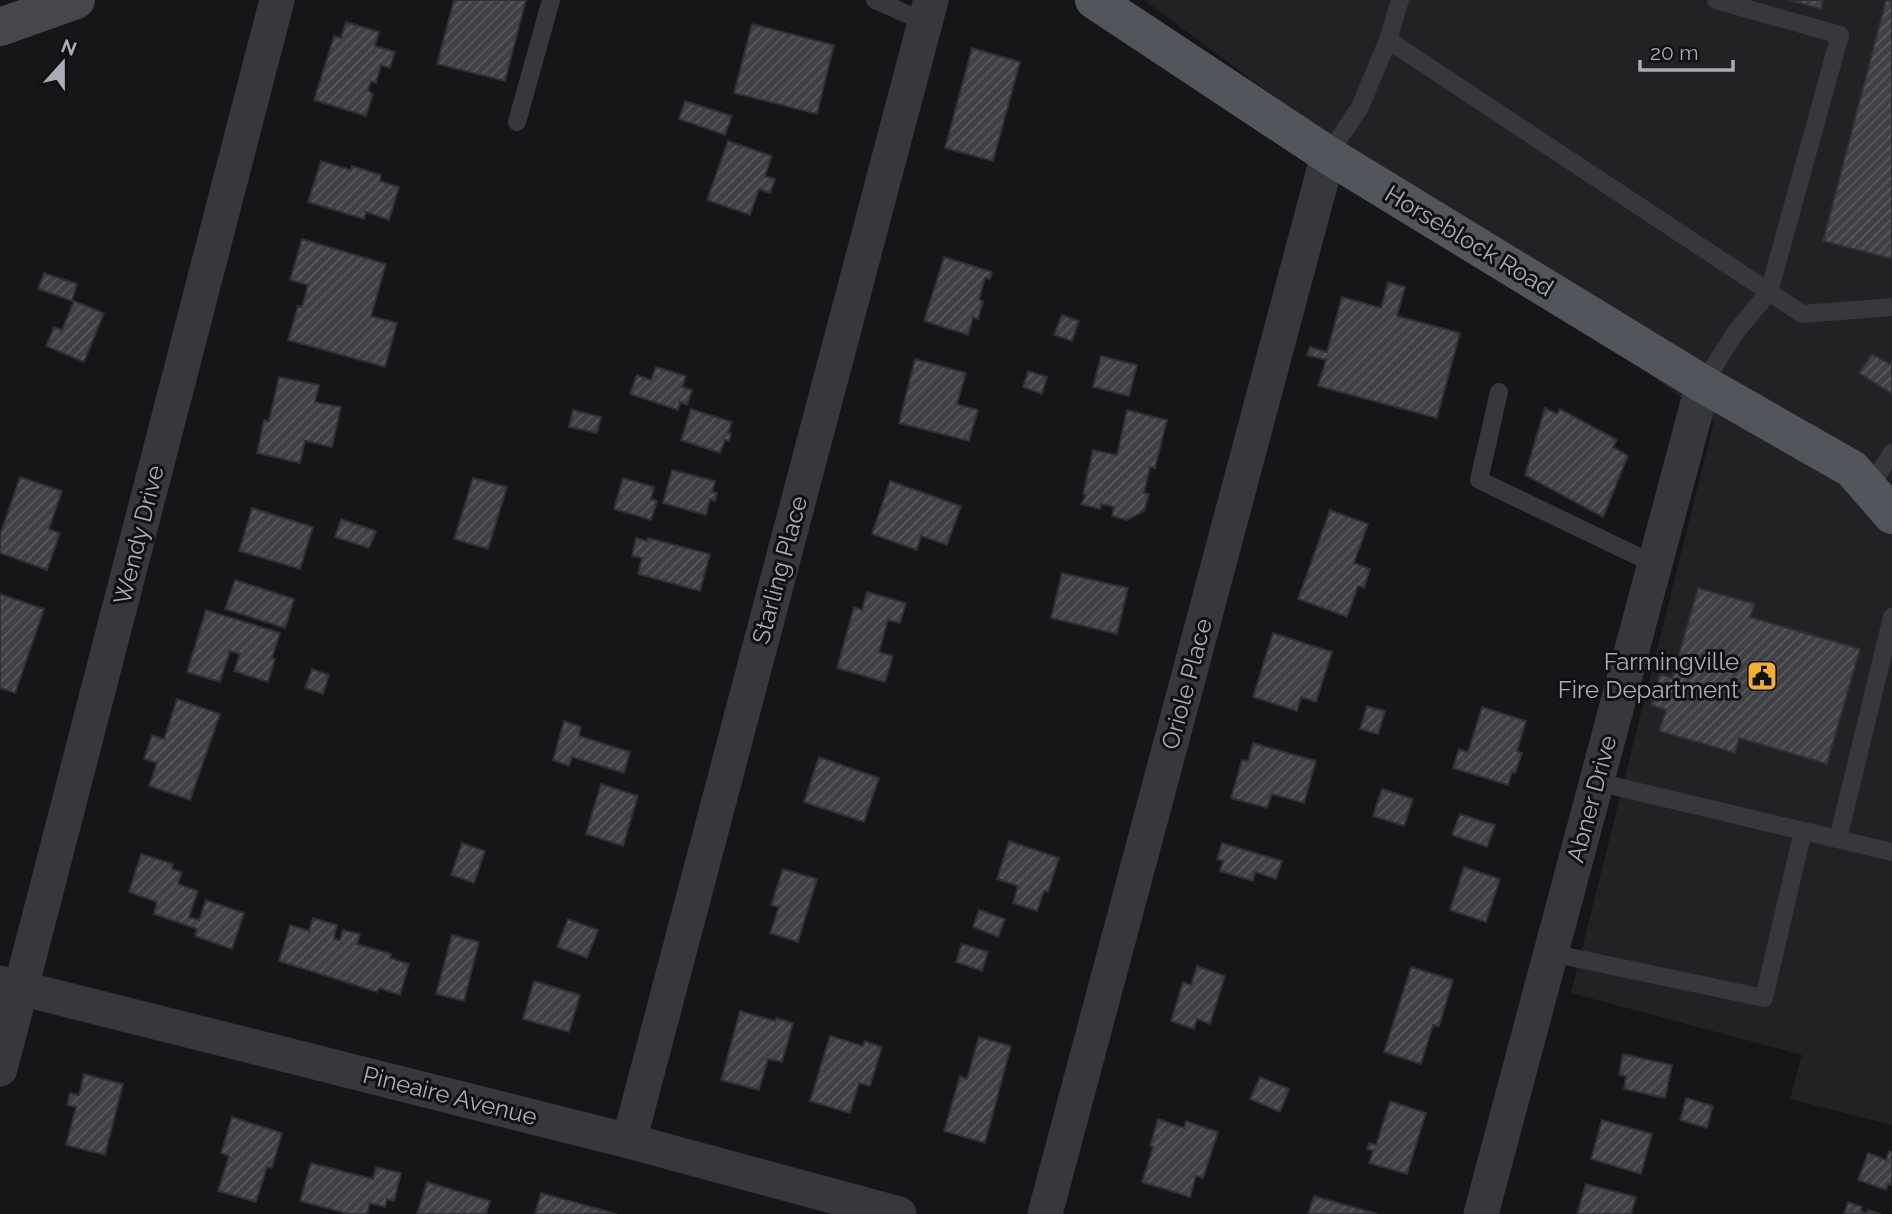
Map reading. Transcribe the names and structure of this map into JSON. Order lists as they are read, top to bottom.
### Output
{
  "streets": {
    "main road": ["Horseblock Road"],
    "street": [
      "Wendy Drive",
      "Starling Place",
      "Oriole Place",
      "Abner Drive",
      "Pineaire Avenue"
    ]
  },
  "crossings": [
    ["Horseblock Road", "Oriole Place"],
    ["Horseblock Road", "Abner Drive"],
    ["Wendy Drive", "Pineaire Avenue"],
    ["Starling Place", "Pineaire Avenue"]
  ],
  "places": {
    "public building": ["Farmingville Fire Department"]
  },
  "scale_bar": "20 m",
  "north": "top"
}
